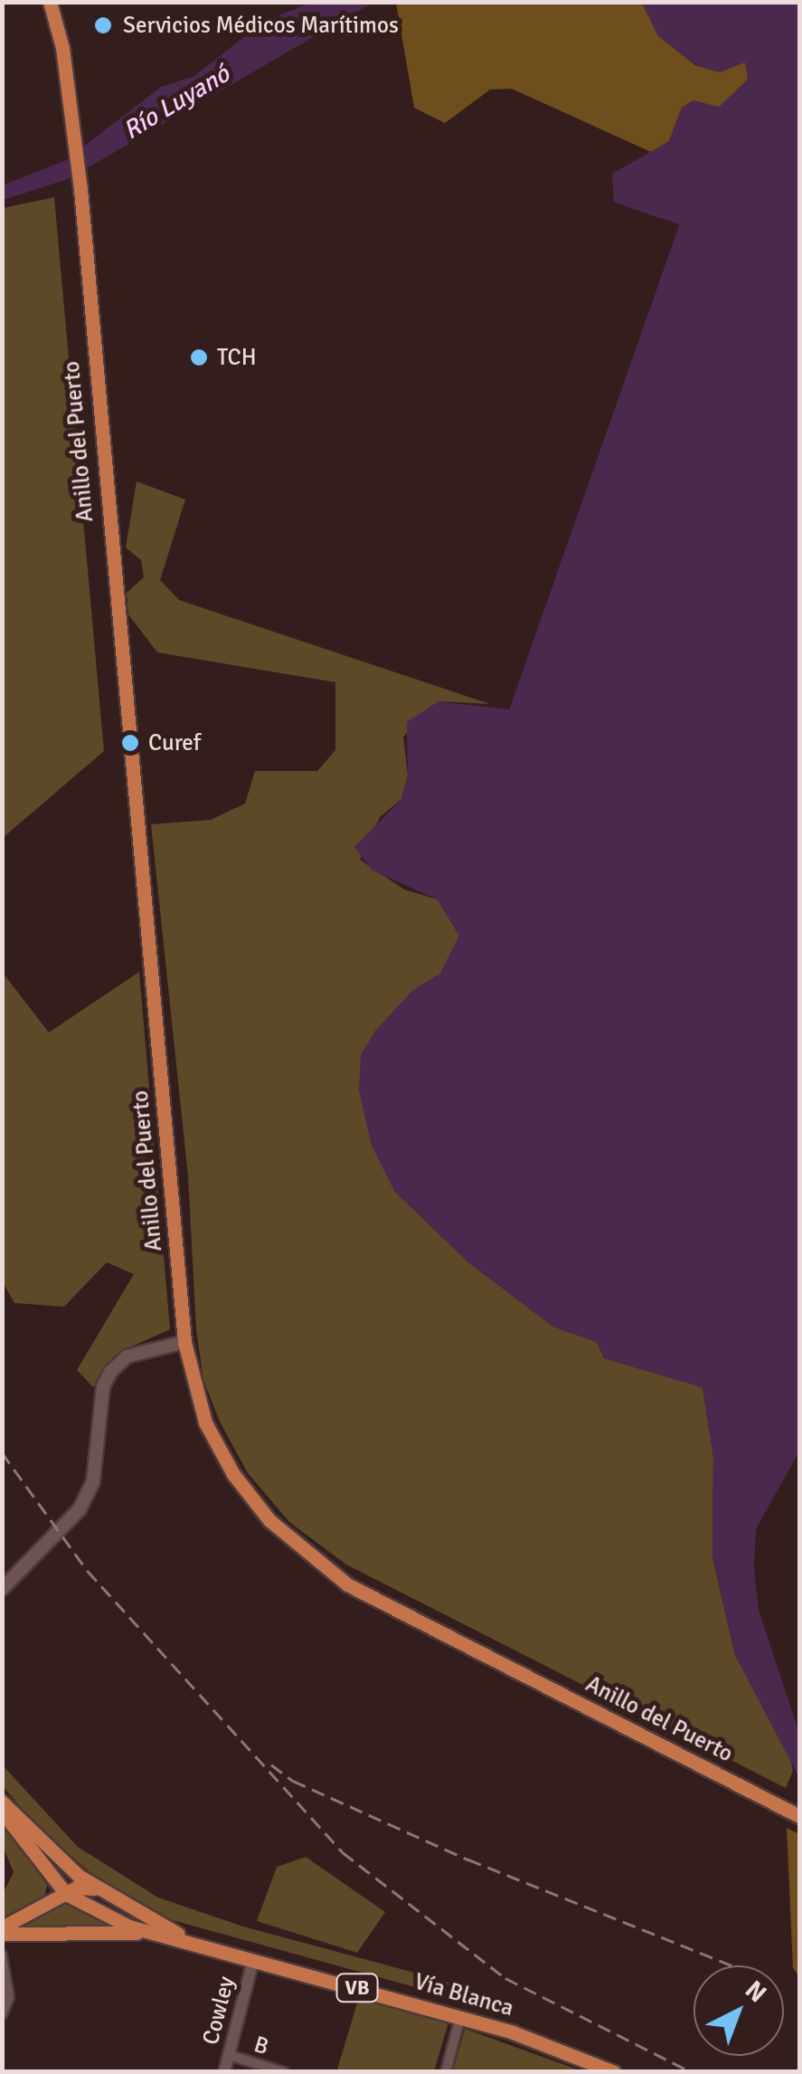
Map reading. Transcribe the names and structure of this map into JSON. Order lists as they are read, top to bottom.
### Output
{
  "streets": {
    "main road": ["Anillo del Puerto", "VB", "Vía Blanca"],
    "street": ["Cowley", "B"]
  },
  "crossings": [
    ["Vía Blanca", "Cowley"],
    ["Cowley", "B"]
  ],
  "water": ["Río Luyanó"],
  "places": ["Servicios Médicos Marítimos", "TCH", "Curef"],
  "north": "top right"
}
